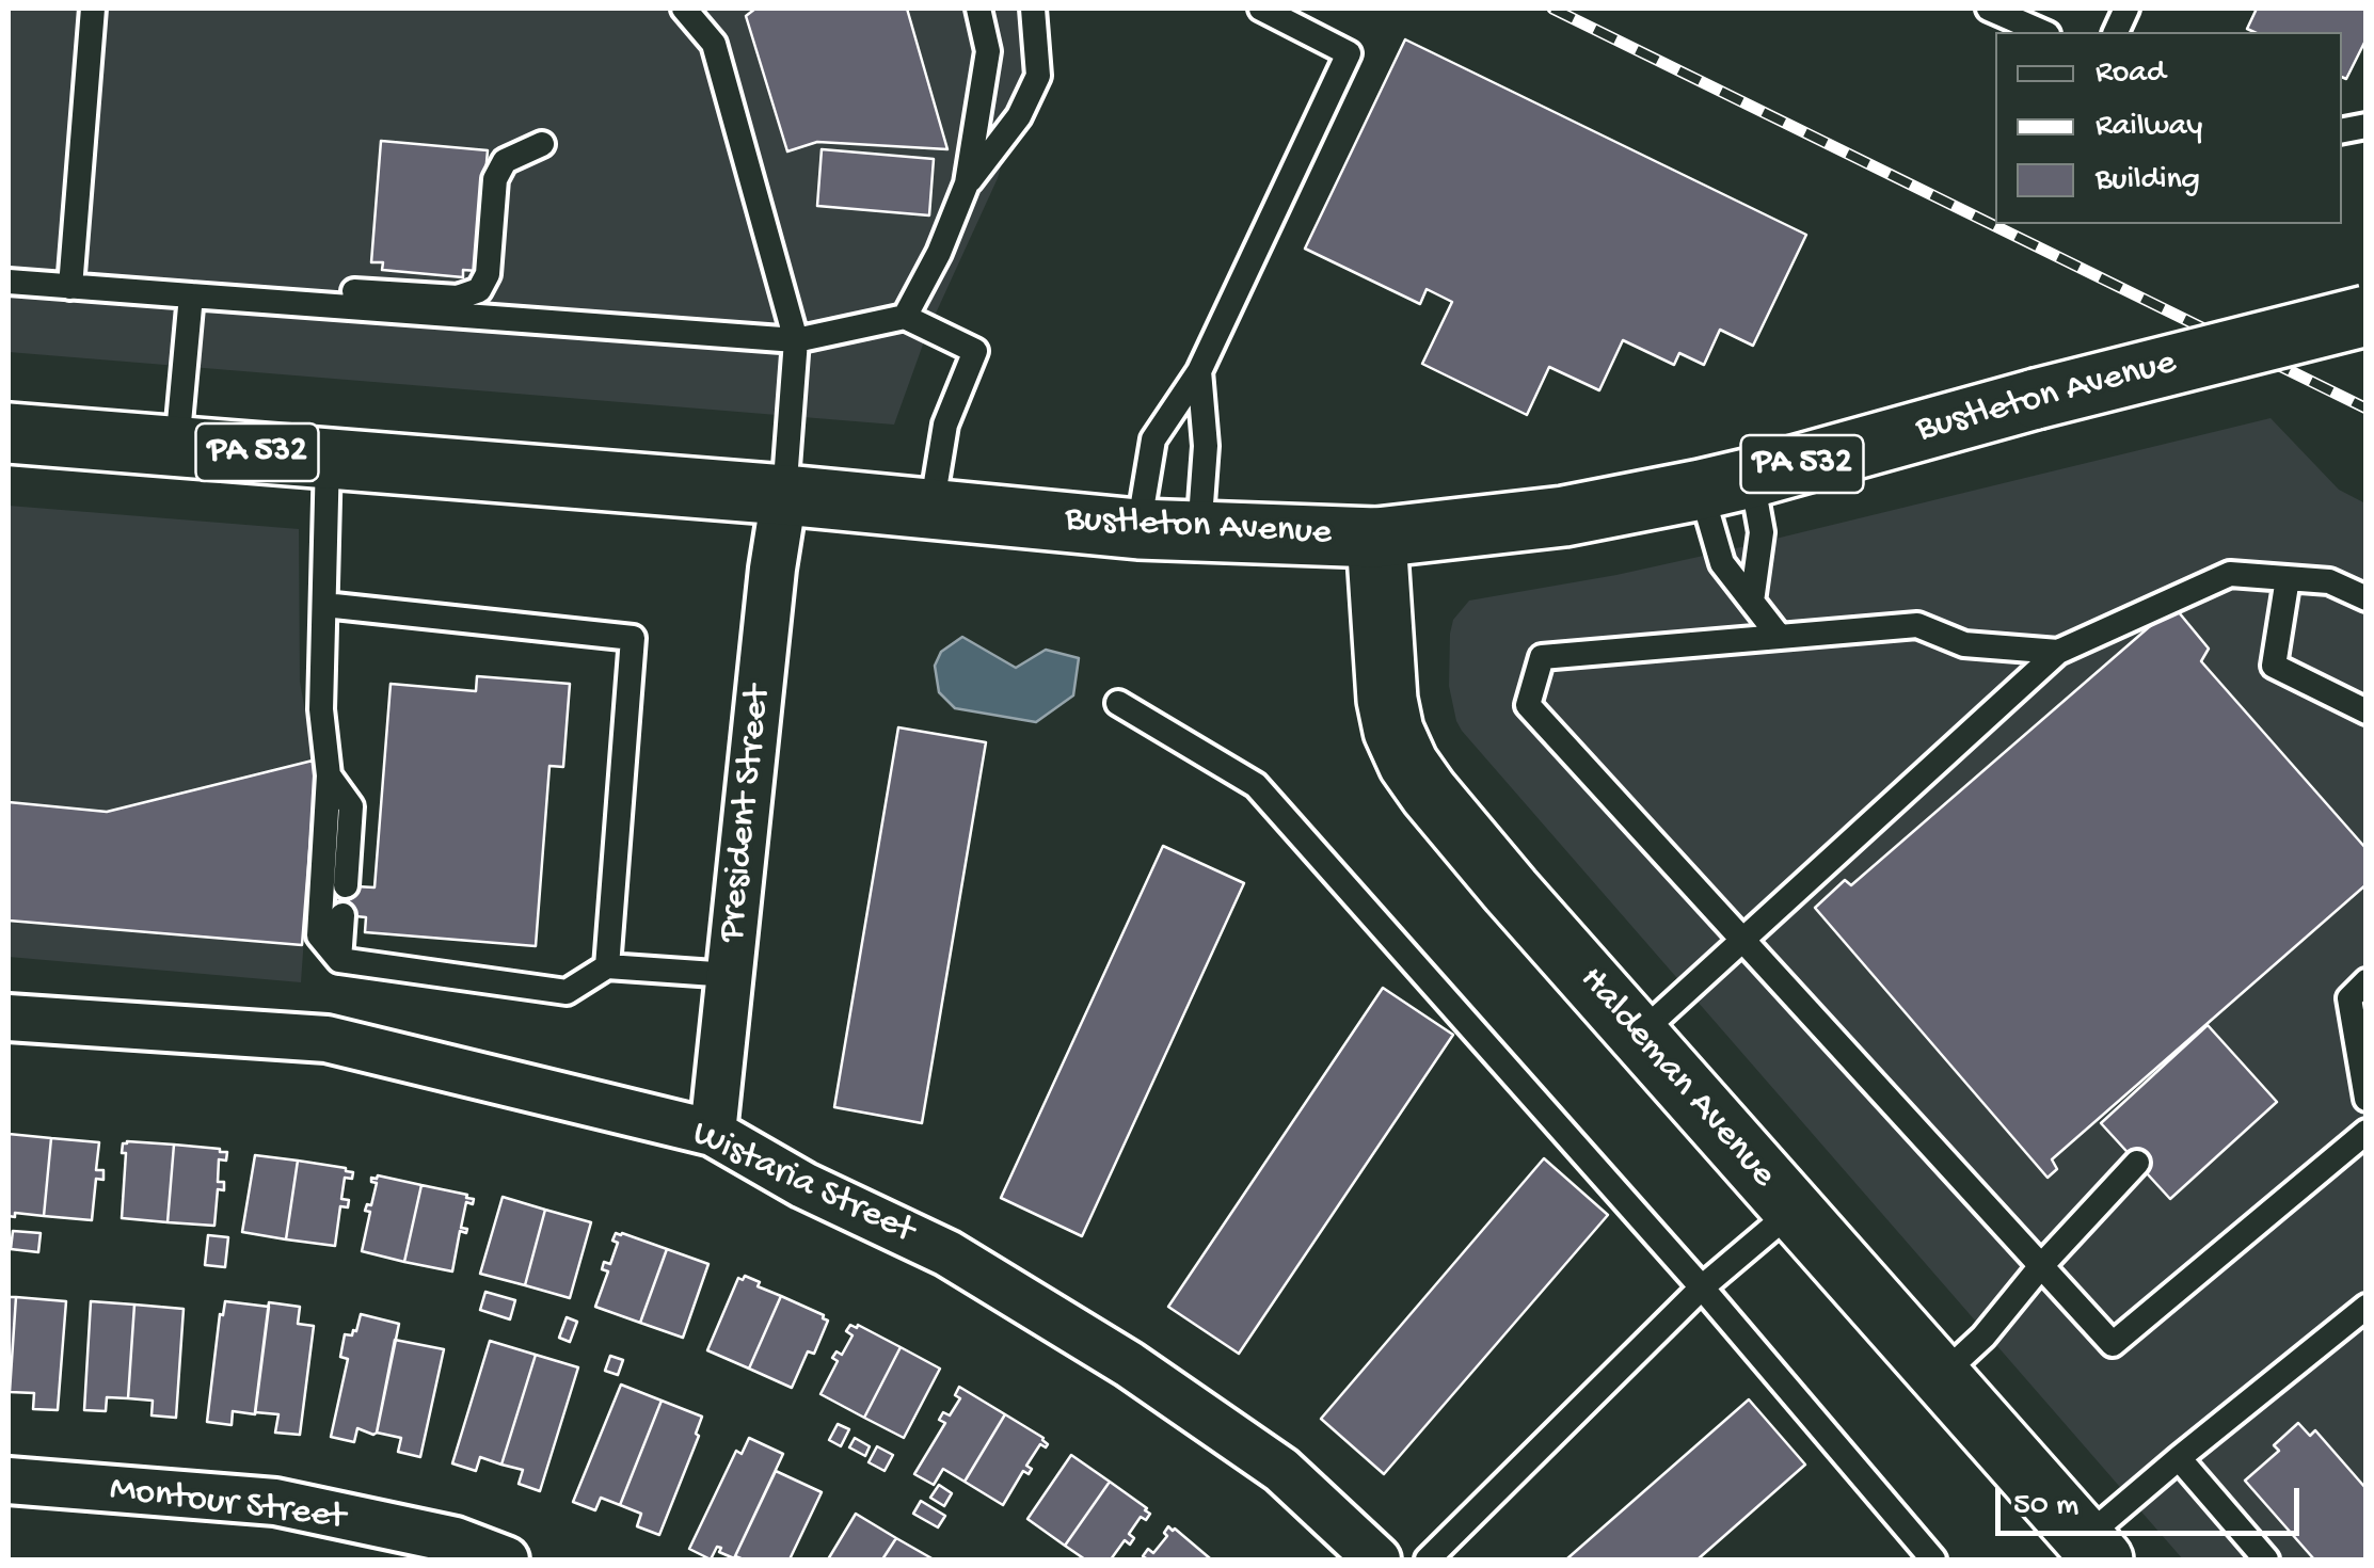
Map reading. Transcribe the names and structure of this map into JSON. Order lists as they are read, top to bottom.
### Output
{
  "streets": {
    "main road": ["Bustleton Avenue", "PA 532", "Haldeman Avenue"],
    "street": ["President Street", "Wistaria Street", "Montour Street"]
  },
  "crossings": [
    ["Bustleton Avenue", "President Street"],
    ["Bustleton Avenue", "Haldeman Avenue"],
    ["President Street", "Wistaria Street"]
  ],
  "legend": ["Road", "Railway", "Building"],
  "scale_bar": "50 m"
}
